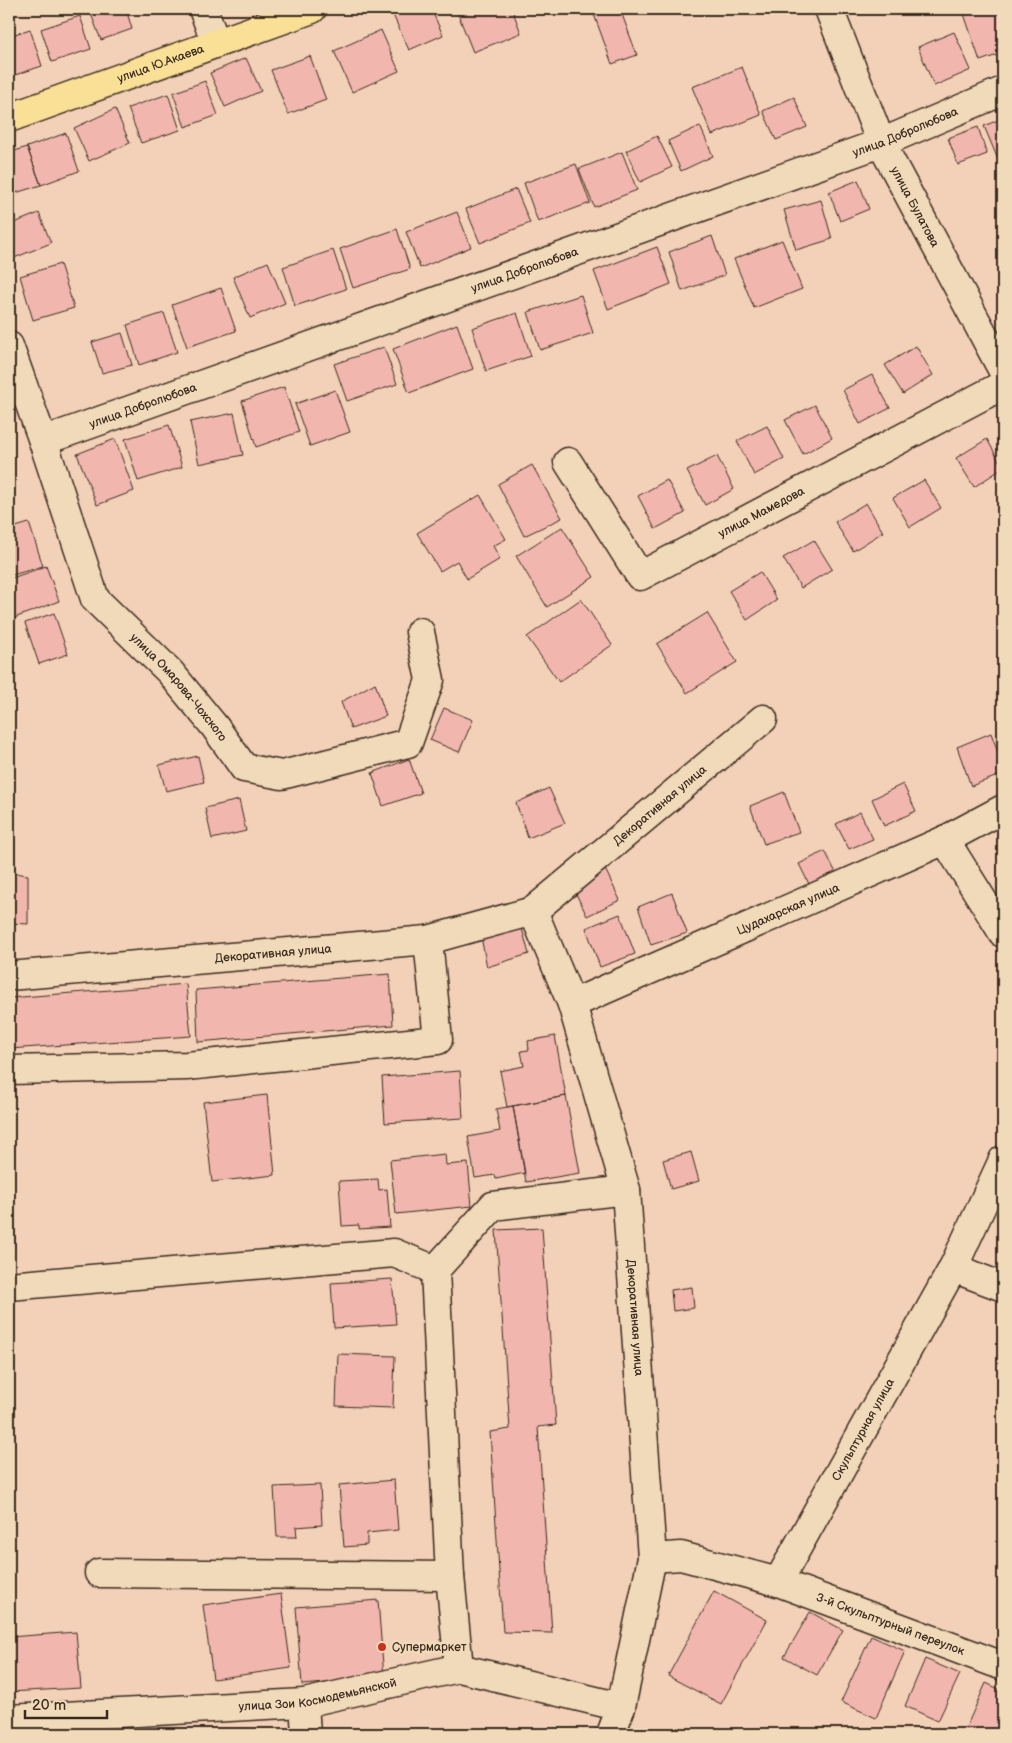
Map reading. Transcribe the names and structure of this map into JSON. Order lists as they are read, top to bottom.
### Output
{
  "streets": {
    "main road": ["улица Ю.Акаева"],
    "street": [
      "улица Добролюбова",
      "улица Булатова",
      "улица Мамедова",
      "улица Омарова-Чохского",
      "Декоративная улица",
      "Цудахарская улица",
      "Скульптурная улица",
      "3-й Скульптурный переулок",
      "улица Зои Космодемьянской"
    ]
  },
  "crossings": [
    ["улица Добролюбова", "улица Булатова"],
    ["улица Добролюбова", "улица Омарова-Чохского"],
    ["Декоративная улица", "Цудахарская улица"],
    ["Декоративная улица", "улица Зои Космодемьянской"],
    ["Скульптурная улица", "3-й Скульптурный переулок"]
  ],
  "places": ["Супермаркет"],
  "scale_bar": "20 m"
}
